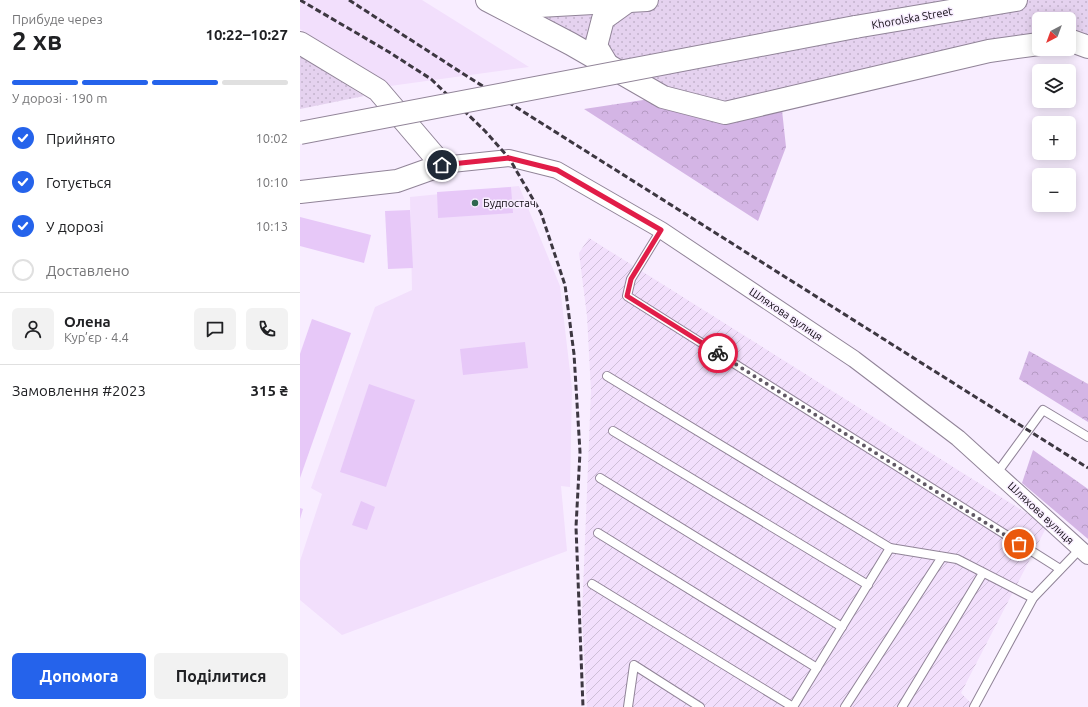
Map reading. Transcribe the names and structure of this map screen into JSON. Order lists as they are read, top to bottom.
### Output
{
  "streets": {
    "street": ["Khorolska Street", "Шляхова вулиця"]
  },
  "places": ["Будпостач"],
  "north": "bottom left",
  "page": {
    "heading": ["2 хв", "Прибуде через", "10:22–10:27"],
    "panel": [
      "Олена",
      "Кур’єр · 4.4",
      "Замовлення #2023",
      "315 ₴"
    ],
    "map_buttons": ["+", "−"],
    "bar": "У дорозі · 190 m",
    "list": [
      ["Прийнято", "10:02"],
      ["Готується", "10:10"],
      ["У дорозі", "10:13"],
      "Доставлено"
    ],
    "buttons": ["Допомога", "Поділитися"]
  }
}
